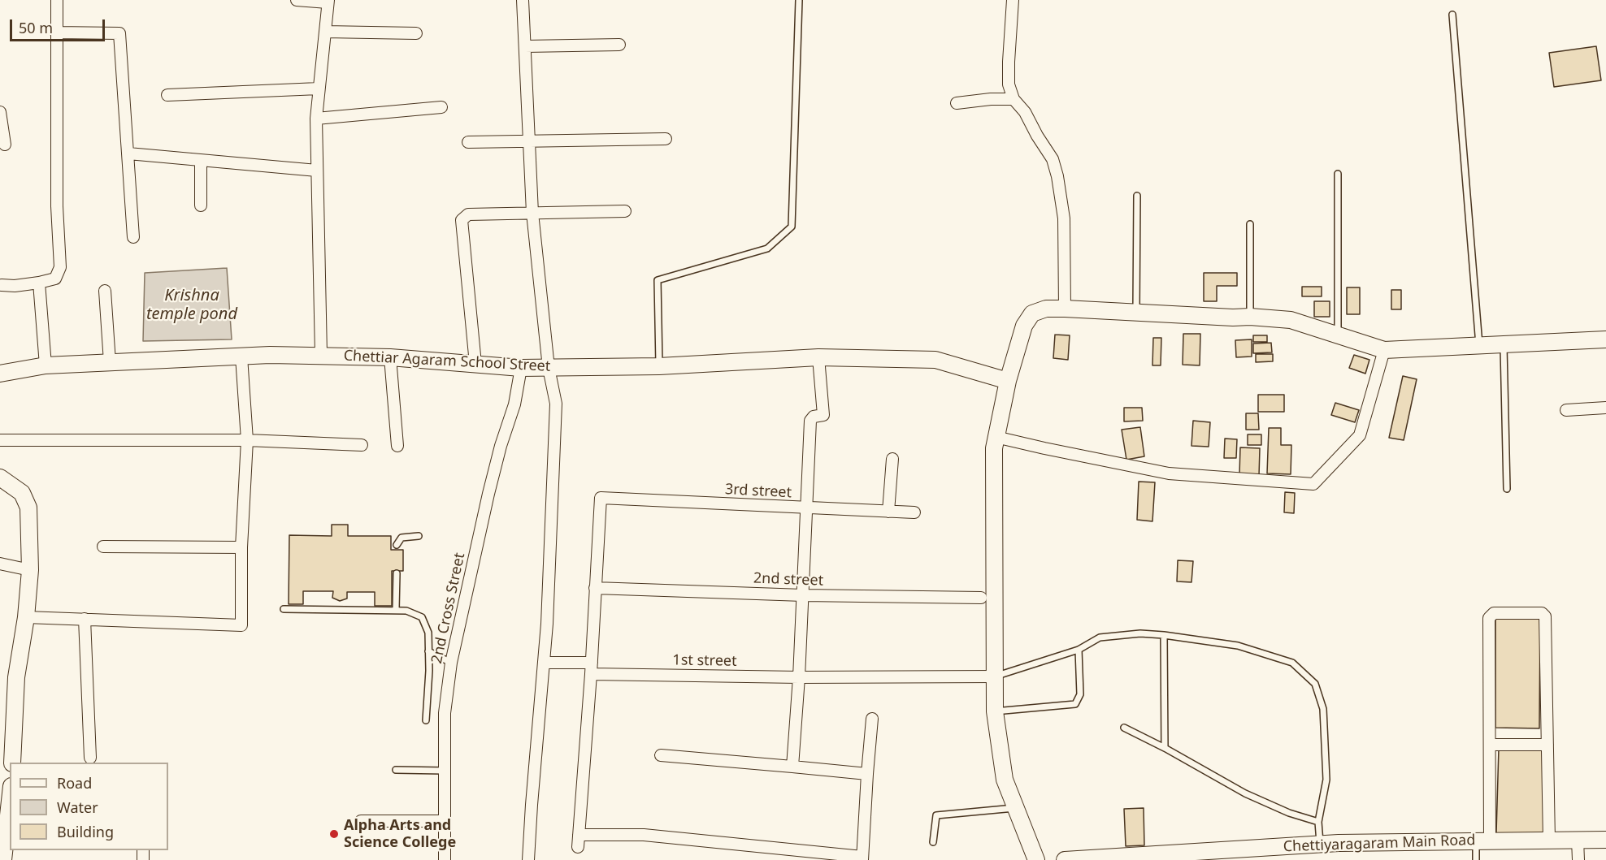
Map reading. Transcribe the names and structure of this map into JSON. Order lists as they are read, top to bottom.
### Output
{
  "streets": {
    "street": [
      "Chettiar Agaram School Street",
      "3rd street",
      "2nd street",
      "2nd Cross Street",
      "1st street",
      "Chettiyaragaram Main Road"
    ]
  },
  "crossings": [
    ["Chettiar Agaram School Street", "2nd Cross Street"],
    ["3rd street", "2nd street"]
  ],
  "water": ["Krishna temple pond"],
  "places": ["Alpha Arts and Science College"],
  "legend": ["Road", "Water", "Building"],
  "scale_bar": "50 m"
}
